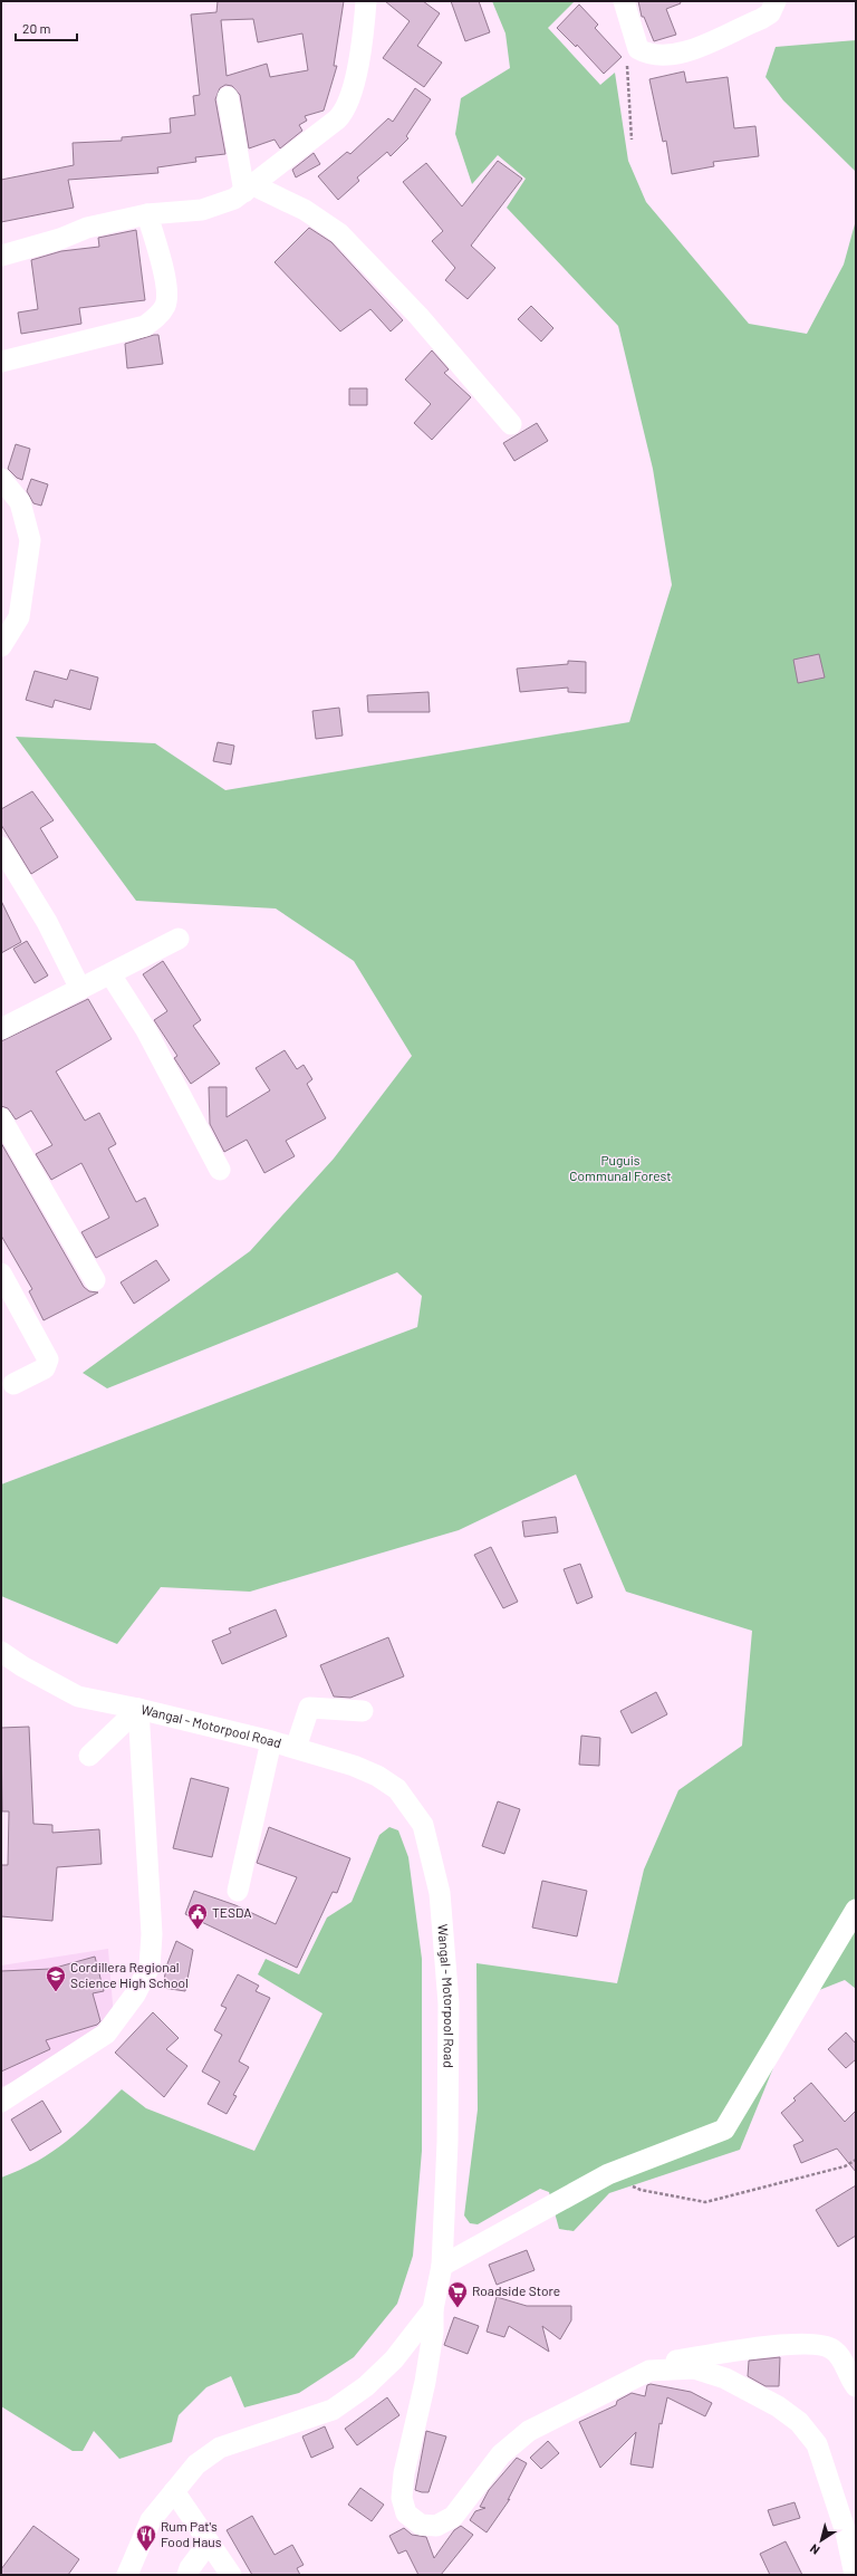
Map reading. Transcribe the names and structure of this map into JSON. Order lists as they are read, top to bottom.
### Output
{
  "streets": {
    "street": ["Wangal - Motorpool Road"]
  },
  "parks": ["Puguis Communal Forest"],
  "places": {
    "public building": ["TESDA"],
    "school or university": ["Cordillera Regional Science High School"],
    "supermarket": ["Roadside Store"],
    "restaurant": ["Rum Pat's Food Haus"]
  },
  "scale_bar": "20 m",
  "north": "bottom left"
}
